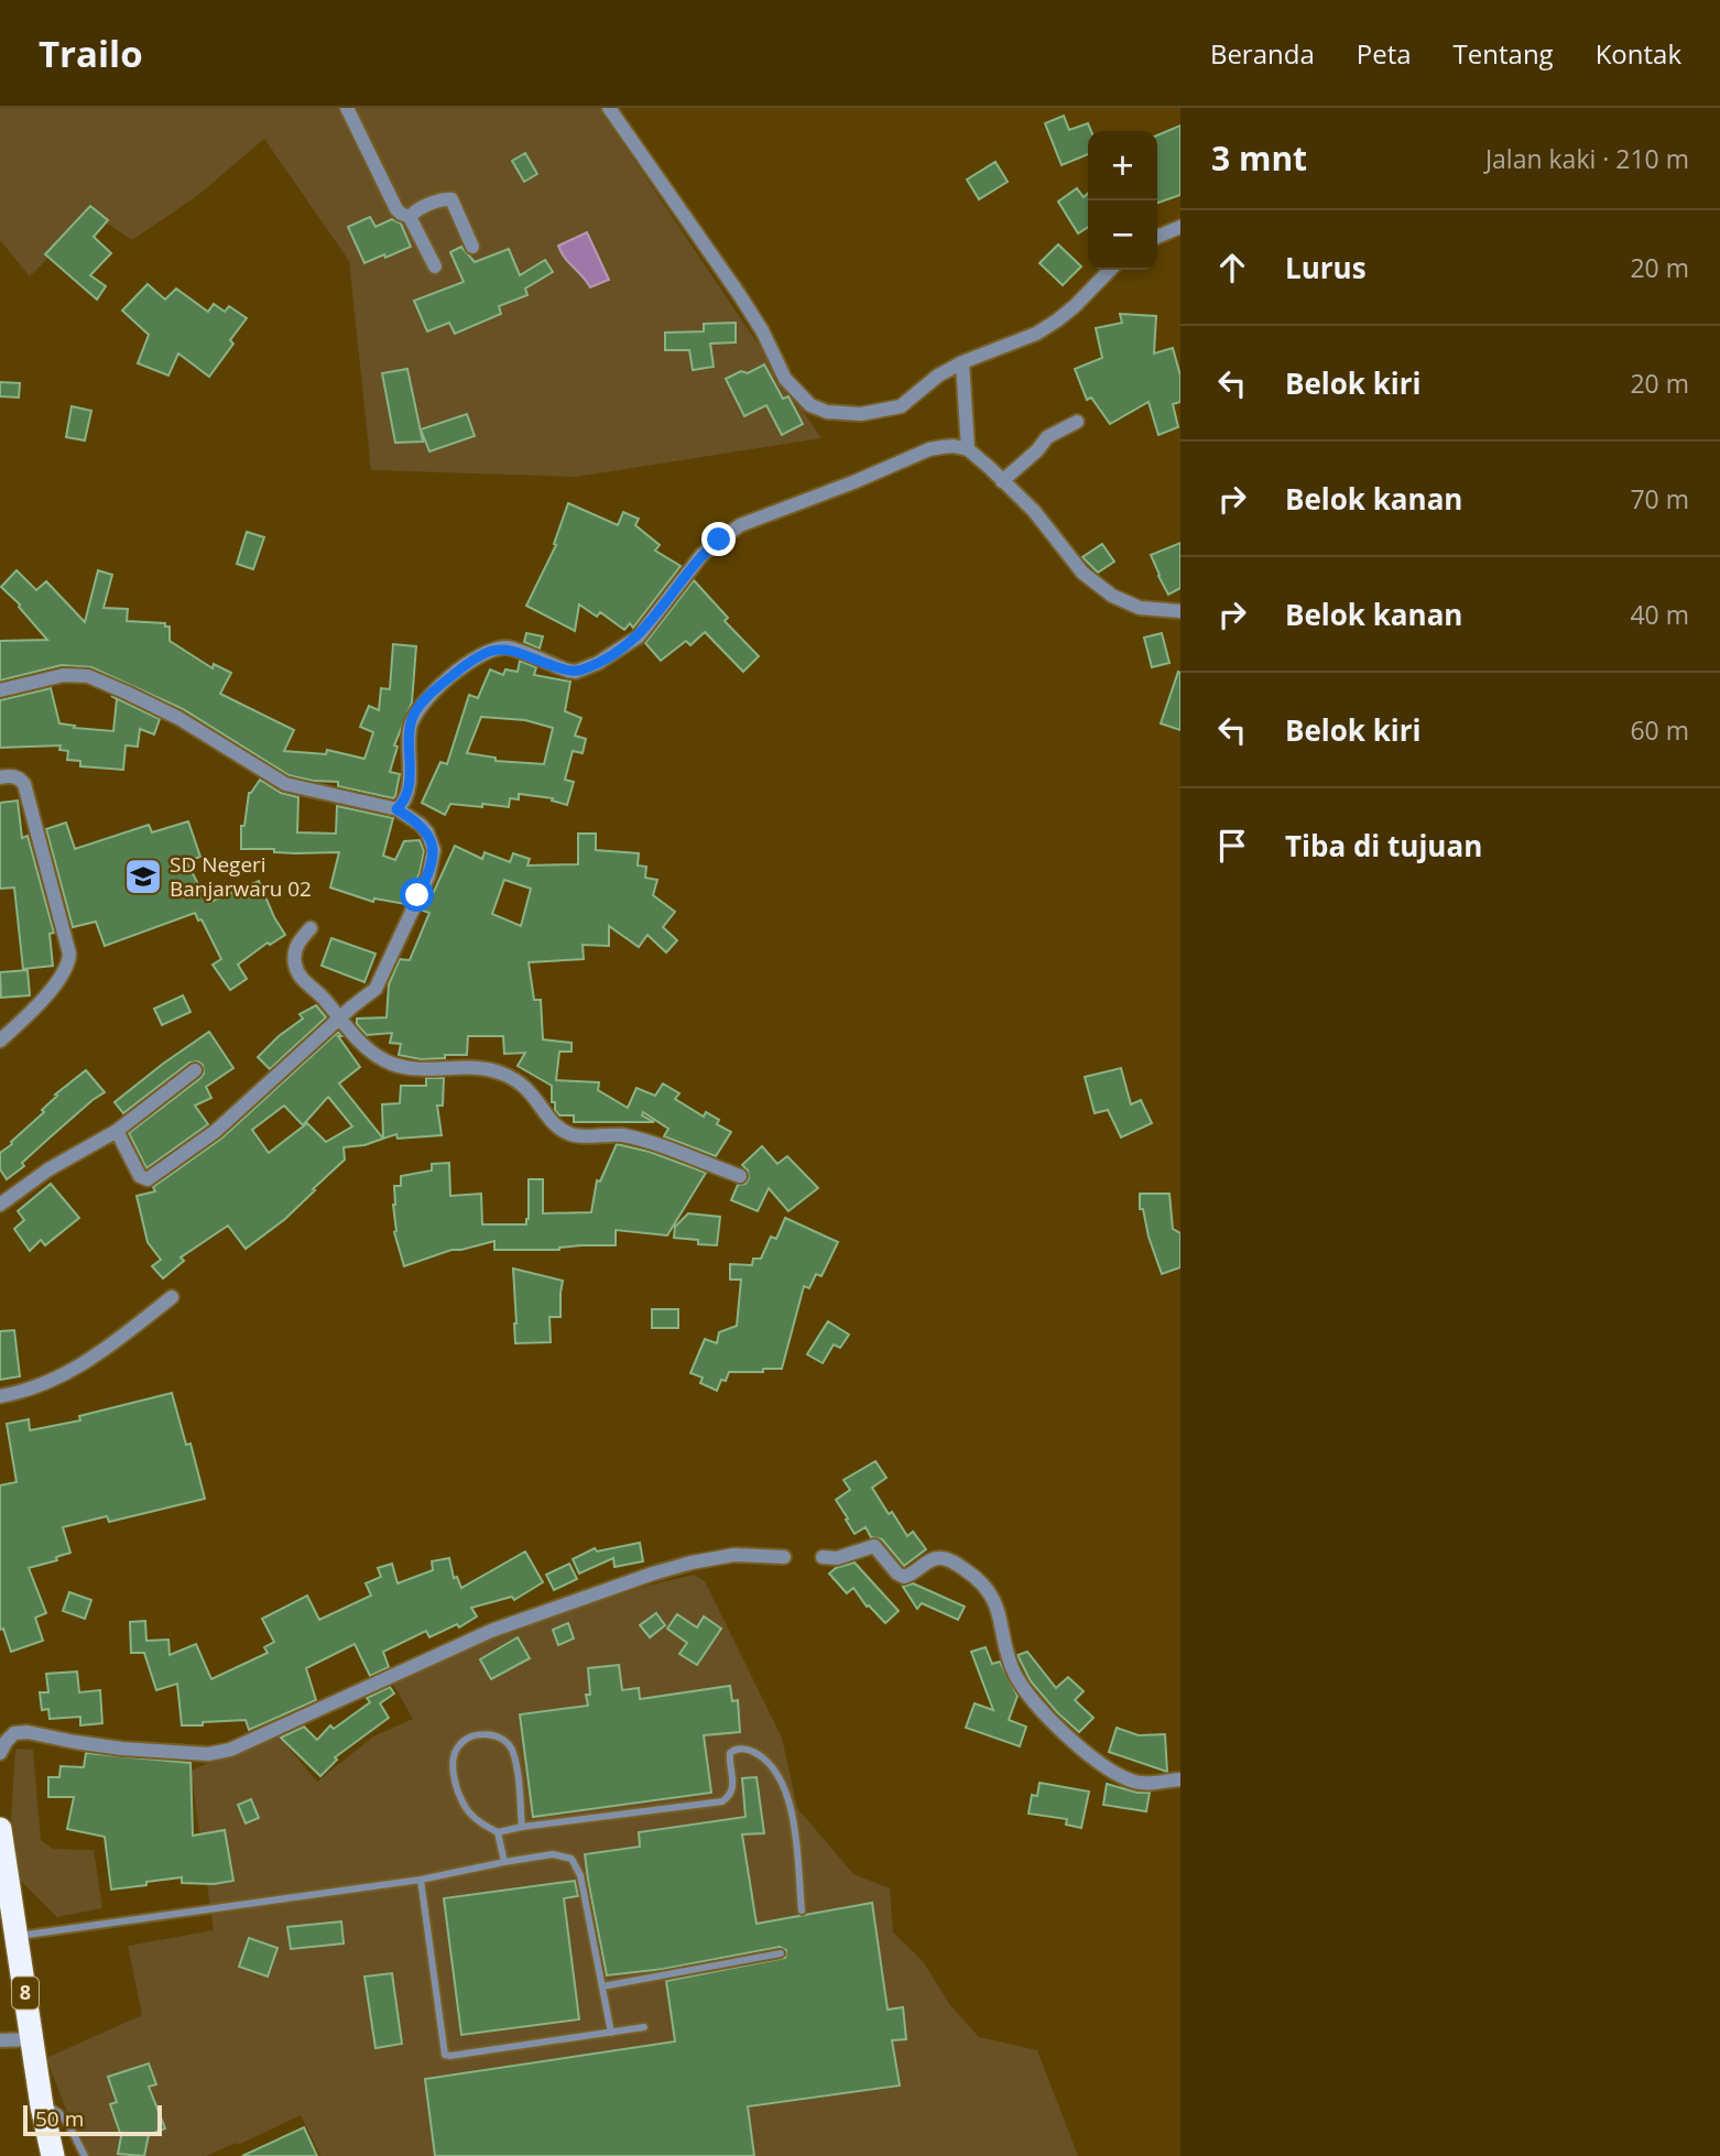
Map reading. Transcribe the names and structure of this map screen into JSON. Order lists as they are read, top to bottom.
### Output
{
  "streets": {
    "highway": ["8"]
  },
  "places": {
    "school or university": ["SD Negeri Banjarwaru 02"]
  },
  "scale_bar": "50 m",
  "page": {
    "header": "Trailo",
    "nav": [
      "Beranda",
      "Peta",
      "Tentang",
      "Kontak"
    ],
    "heading": ["3 mnt", "Jalan kaki · 210 m"],
    "map_buttons": ["+", "−"],
    "list": [
      ["Lurus", "20 m"],
      ["Belok kiri", "20 m"],
      ["Belok kanan", "70 m"],
      ["Belok kanan", "40 m"],
      ["Belok kiri", "60 m"],
      "Tiba di tujuan"
    ],
    "scale": "50 m"
  }
}
